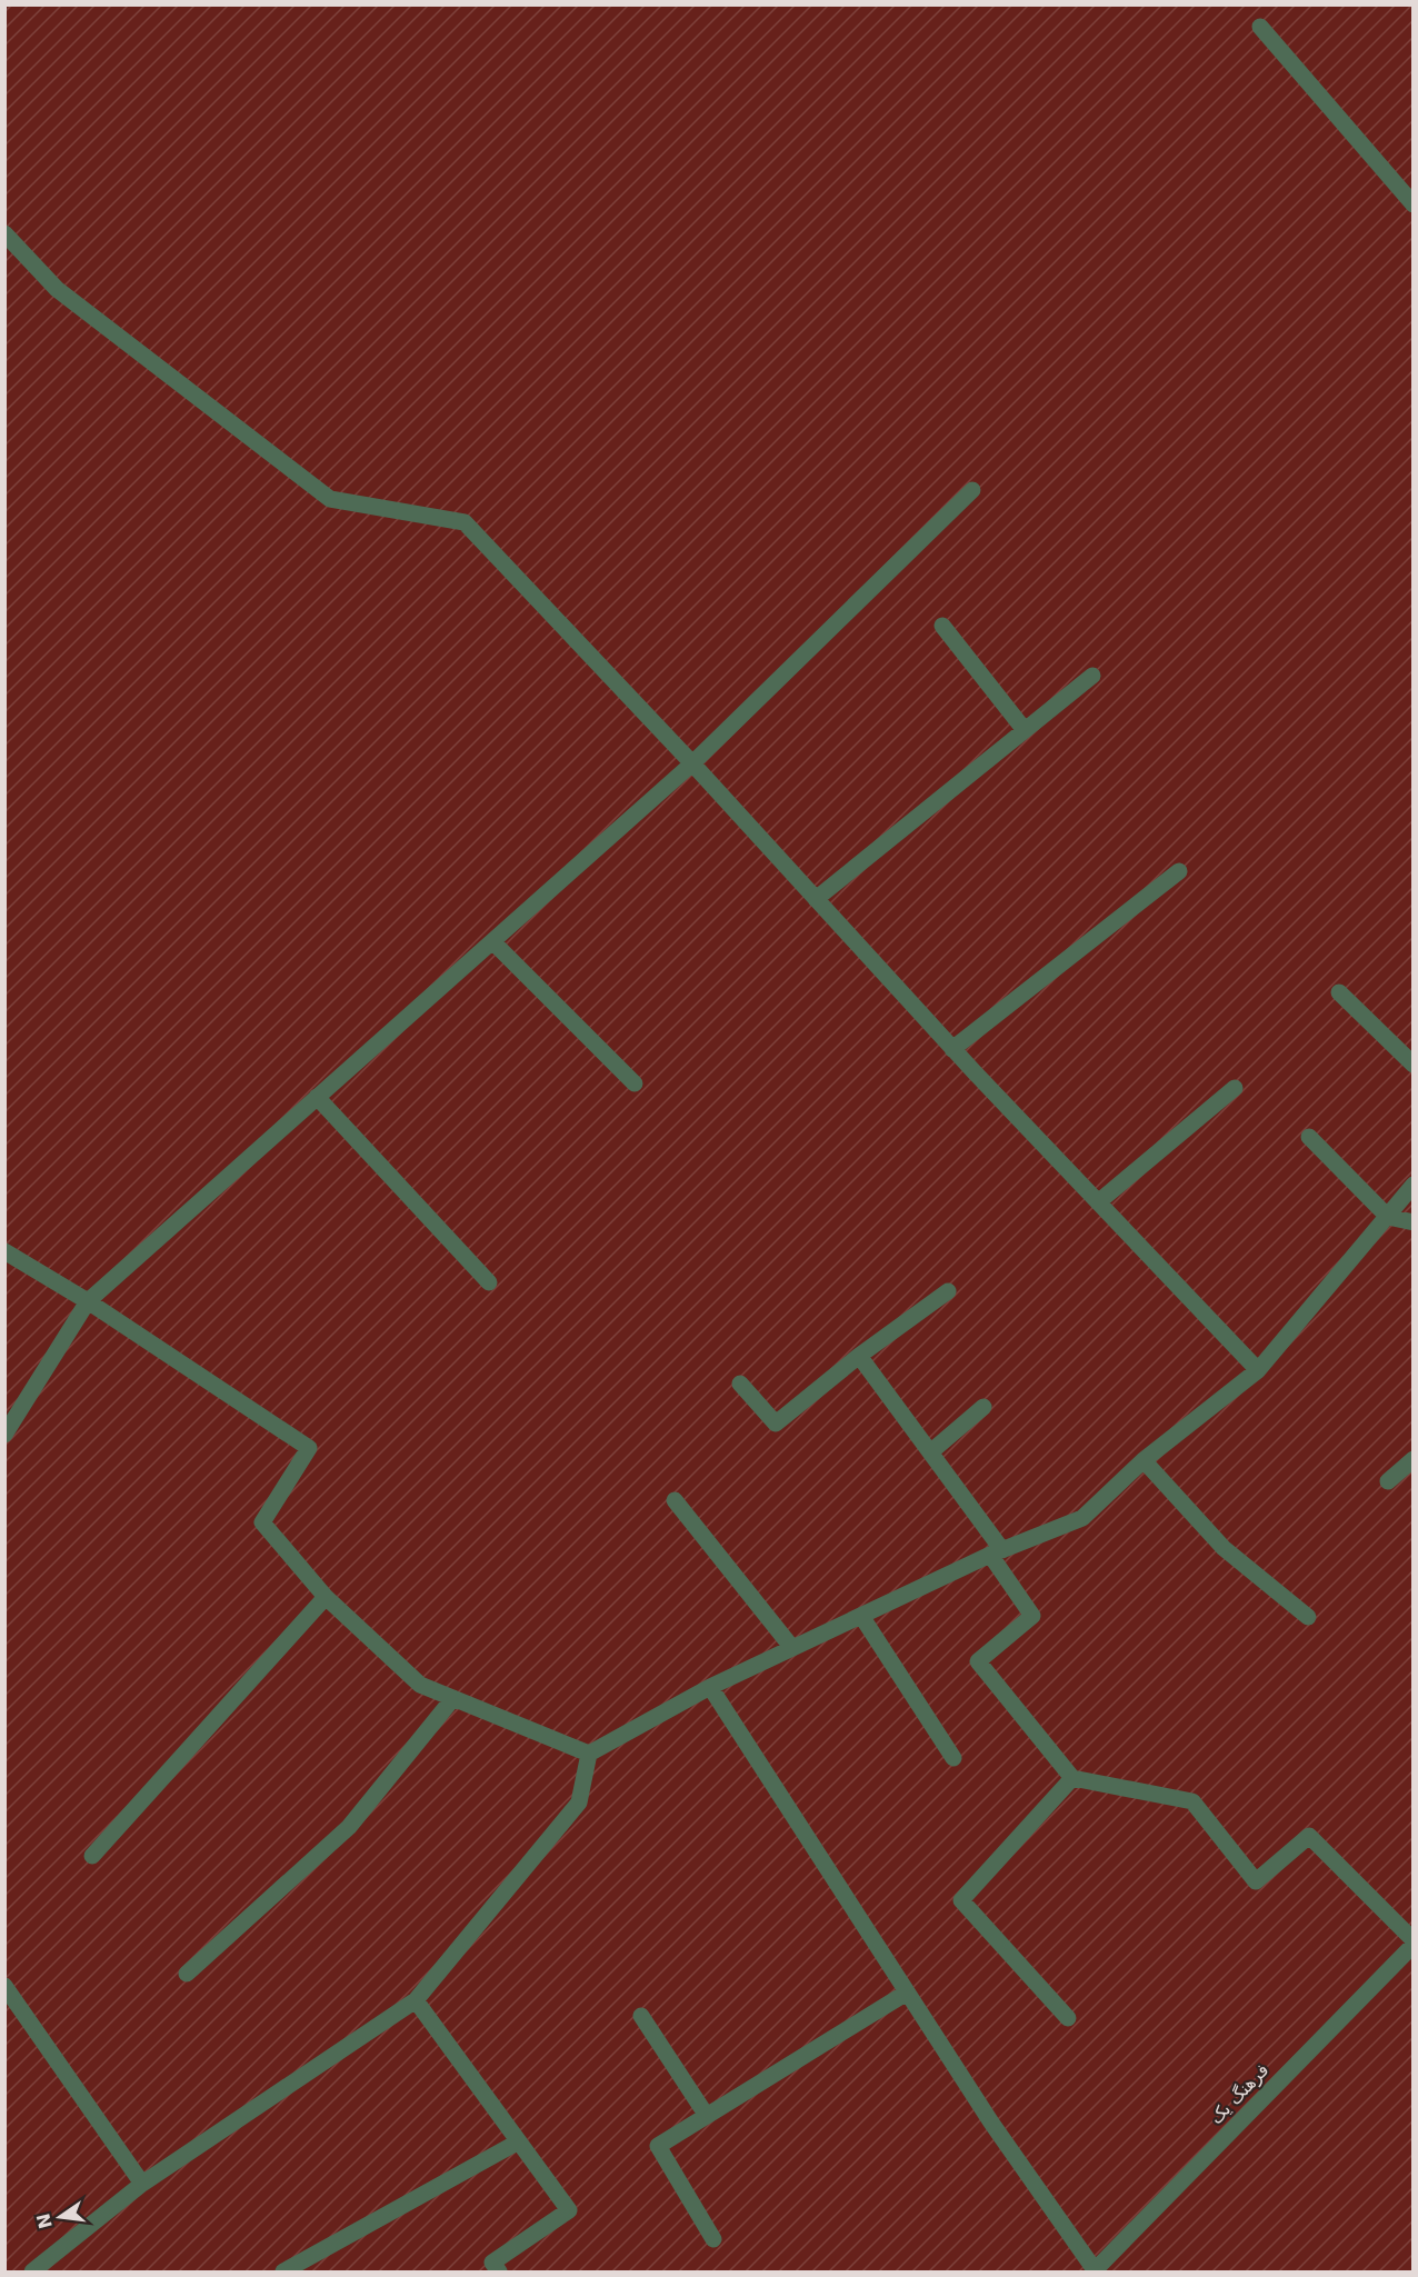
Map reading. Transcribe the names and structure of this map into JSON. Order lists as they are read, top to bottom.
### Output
{
  "streets": {
    "street": ["فرهنگ یک"]
  },
  "north": "left"
}
